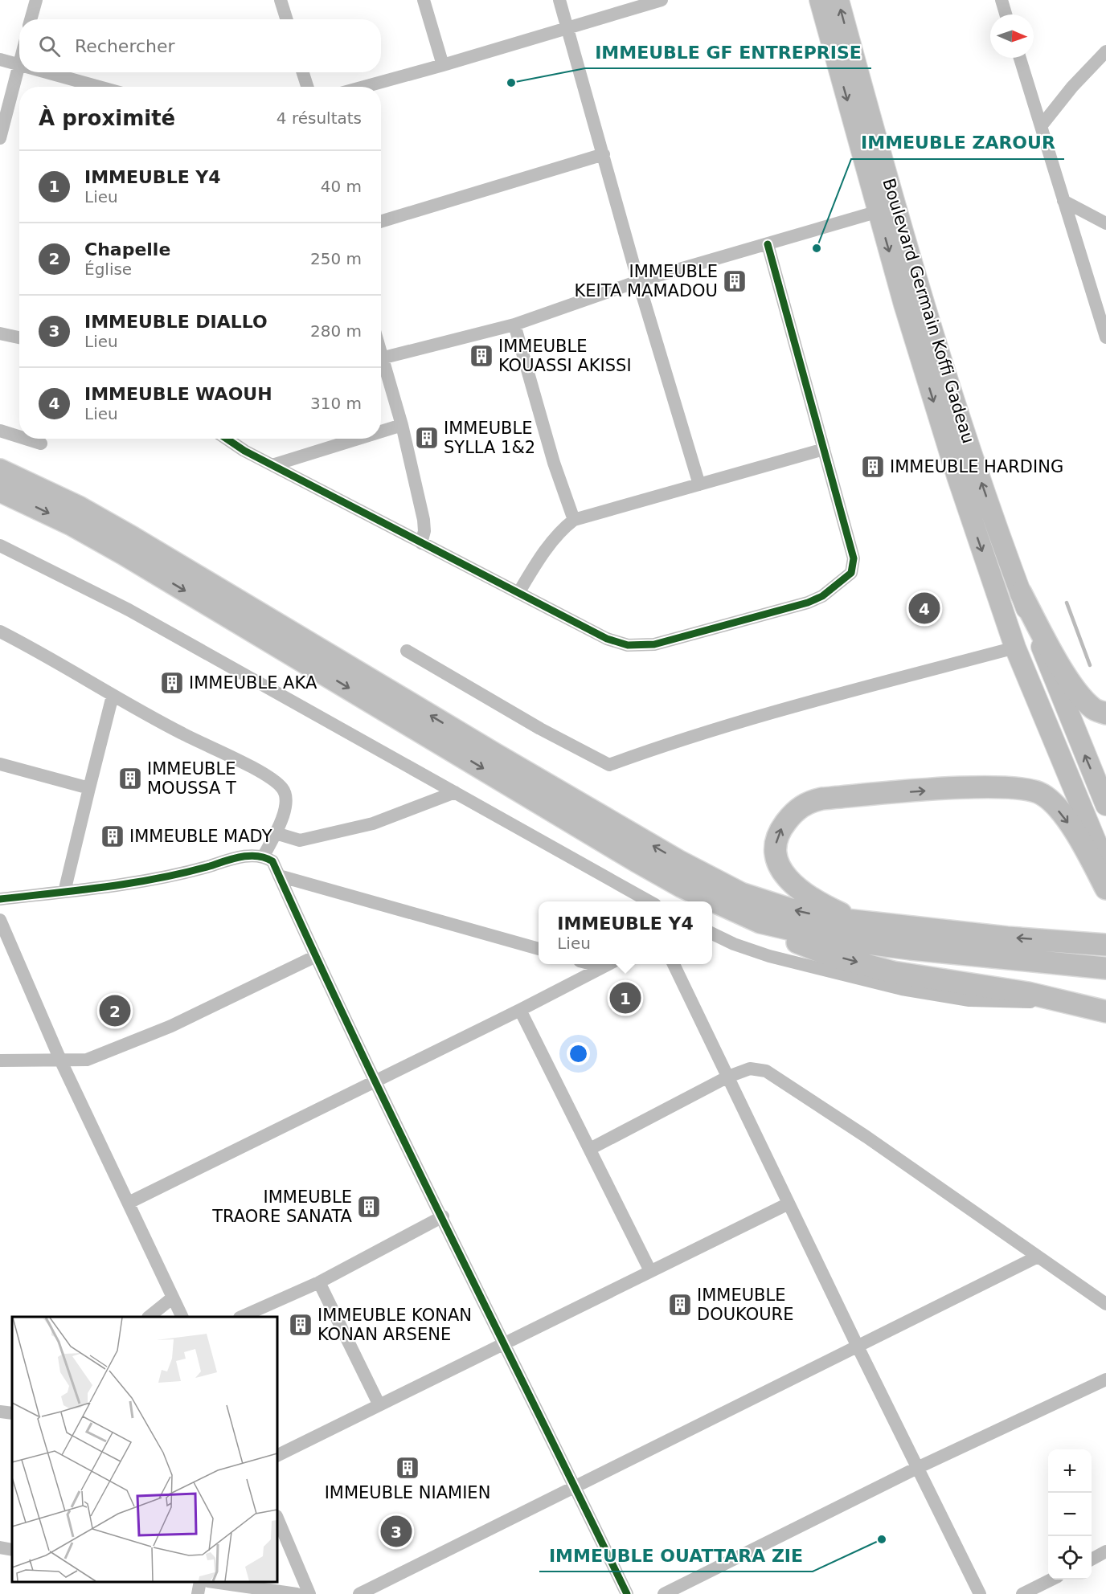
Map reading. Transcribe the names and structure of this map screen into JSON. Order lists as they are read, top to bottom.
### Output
{
  "streets": {
    "main road": ["Boulevard Germain Koffi Gadeau"]
  },
  "places": {
    "other": ["IMMEUBLE GF ENTREPRISE", "IMMEUBLE ZAROUR", "IMMEUBLE OUATTARA ZIE"],
    "building": [
      "IMMEUBLE KEITA MAMADOU",
      "IMMEUBLE KOUASSI AKISSI",
      "IMMEUBLE SYLLA 1&2",
      "IMMEUBLE HARDING",
      "IMMEUBLE AKA",
      "IMMEUBLE MOUSSA T",
      "IMMEUBLE MADY",
      "IMMEUBLE TRAORE SANATA",
      "IMMEUBLE DOUKOURE",
      "IMMEUBLE KONAN KONAN ARSENE",
      "IMMEUBLE NIAMIEN"
    ]
  },
  "north": "right",
  "page": {
    "search": "Rechercher",
    "heading": ["À proximité", "4 résultats"],
    "list": [
      {
        "mark": "1",
        "name": "IMMEUBLE Y4",
        "note": "Lieu",
        "value": "40 m"
      },
      {
        "mark": "2",
        "name": "Chapelle",
        "note": "Église",
        "value": "250 m"
      },
      {
        "mark": "3",
        "name": "IMMEUBLE DIALLO",
        "note": "Lieu",
        "value": "280 m"
      },
      {
        "mark": "4",
        "name": "IMMEUBLE WAOUH",
        "note": "Lieu",
        "value": "310 m"
      }
    ],
    "pins": [
      "4",
      "1",
      "2",
      "3"
    ],
    "popup": ["IMMEUBLE Y4", "Lieu"],
    "map_buttons": ["+", "−"]
  }
}
